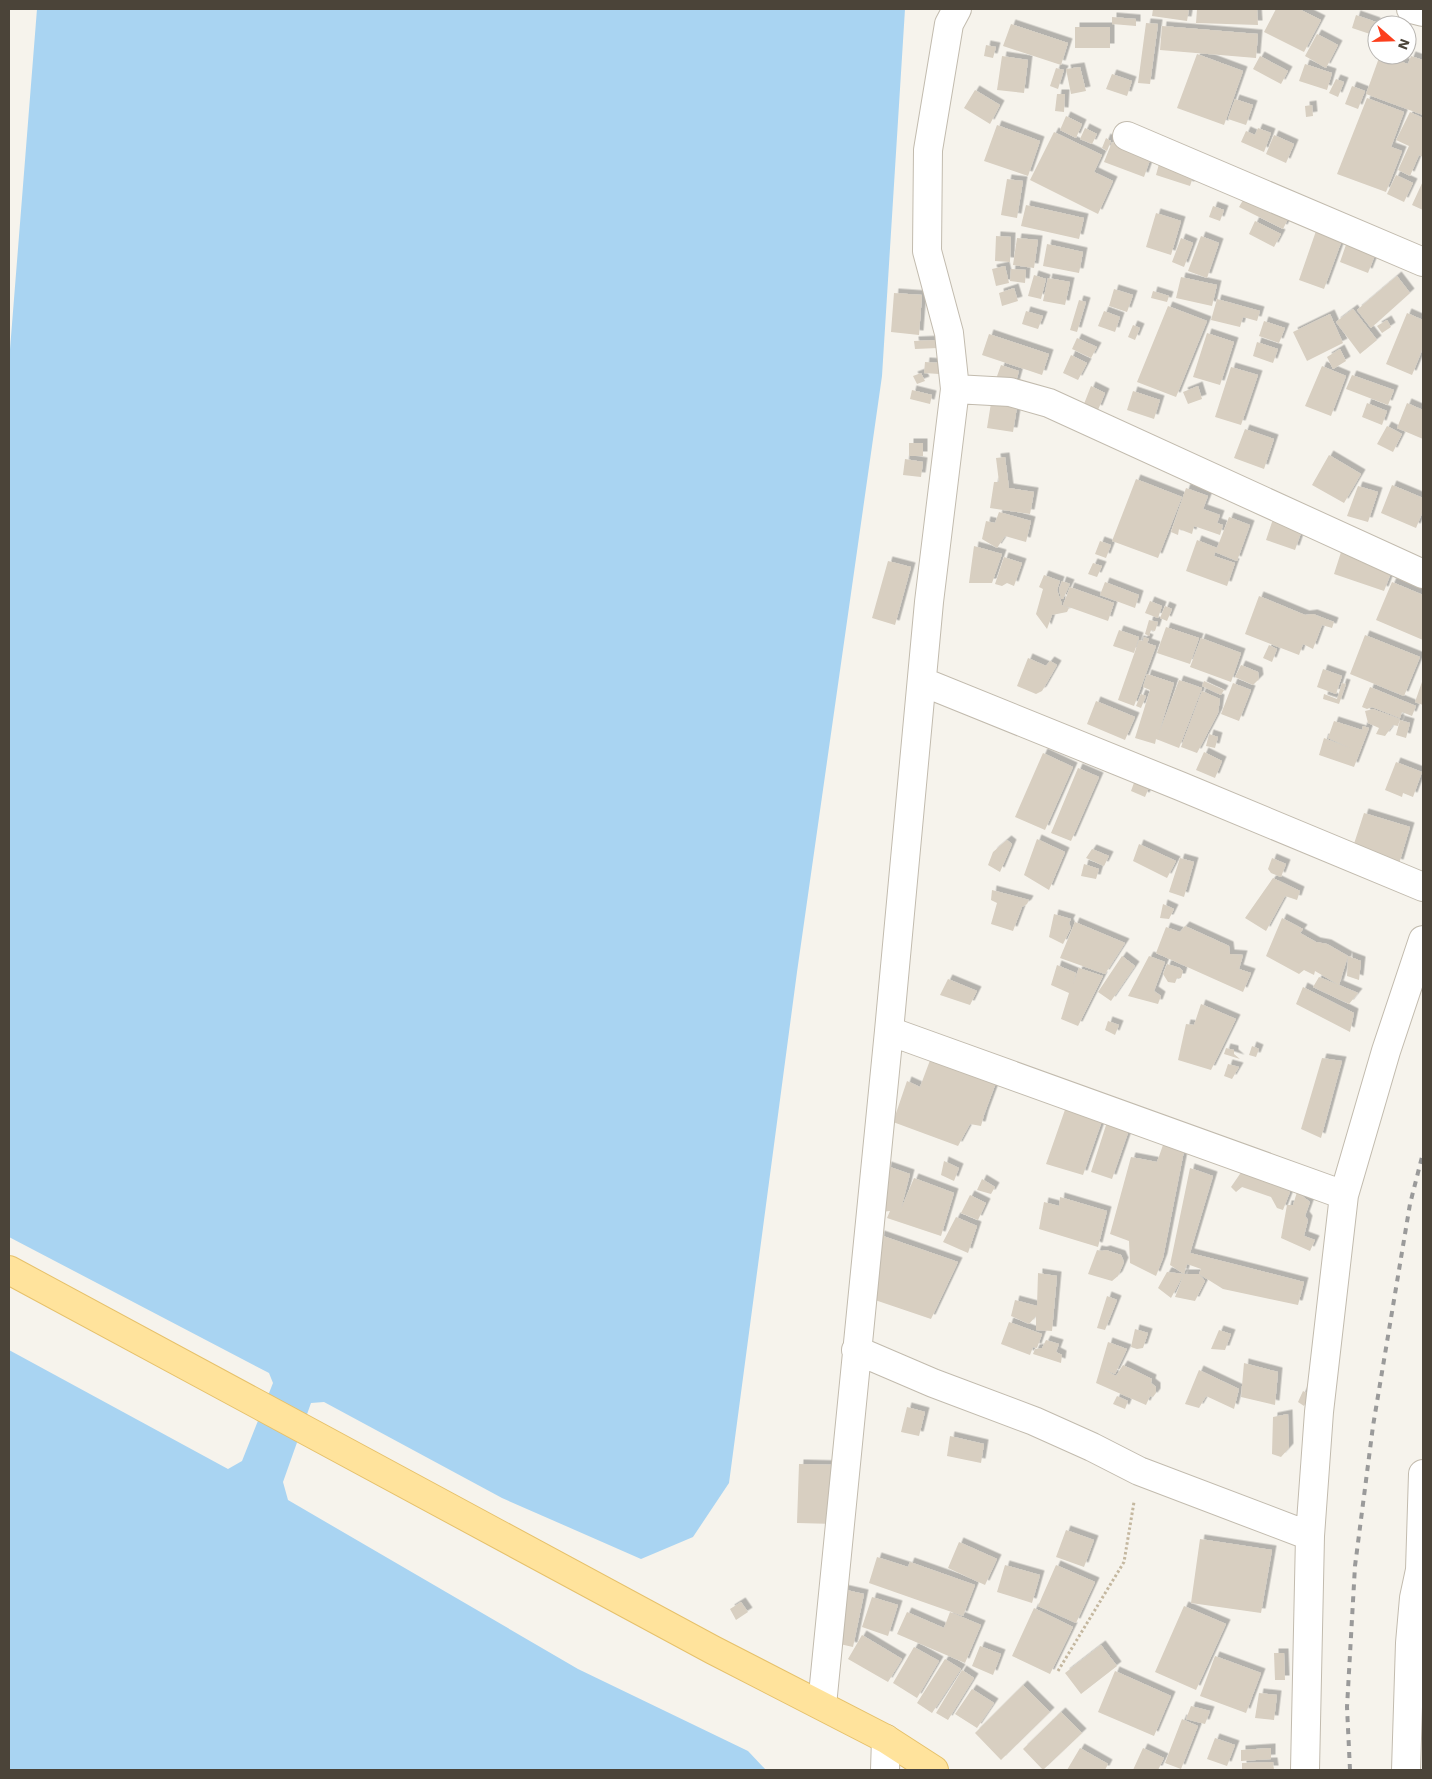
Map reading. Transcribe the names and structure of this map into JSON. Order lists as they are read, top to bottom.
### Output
{
  "north": "right"
}
